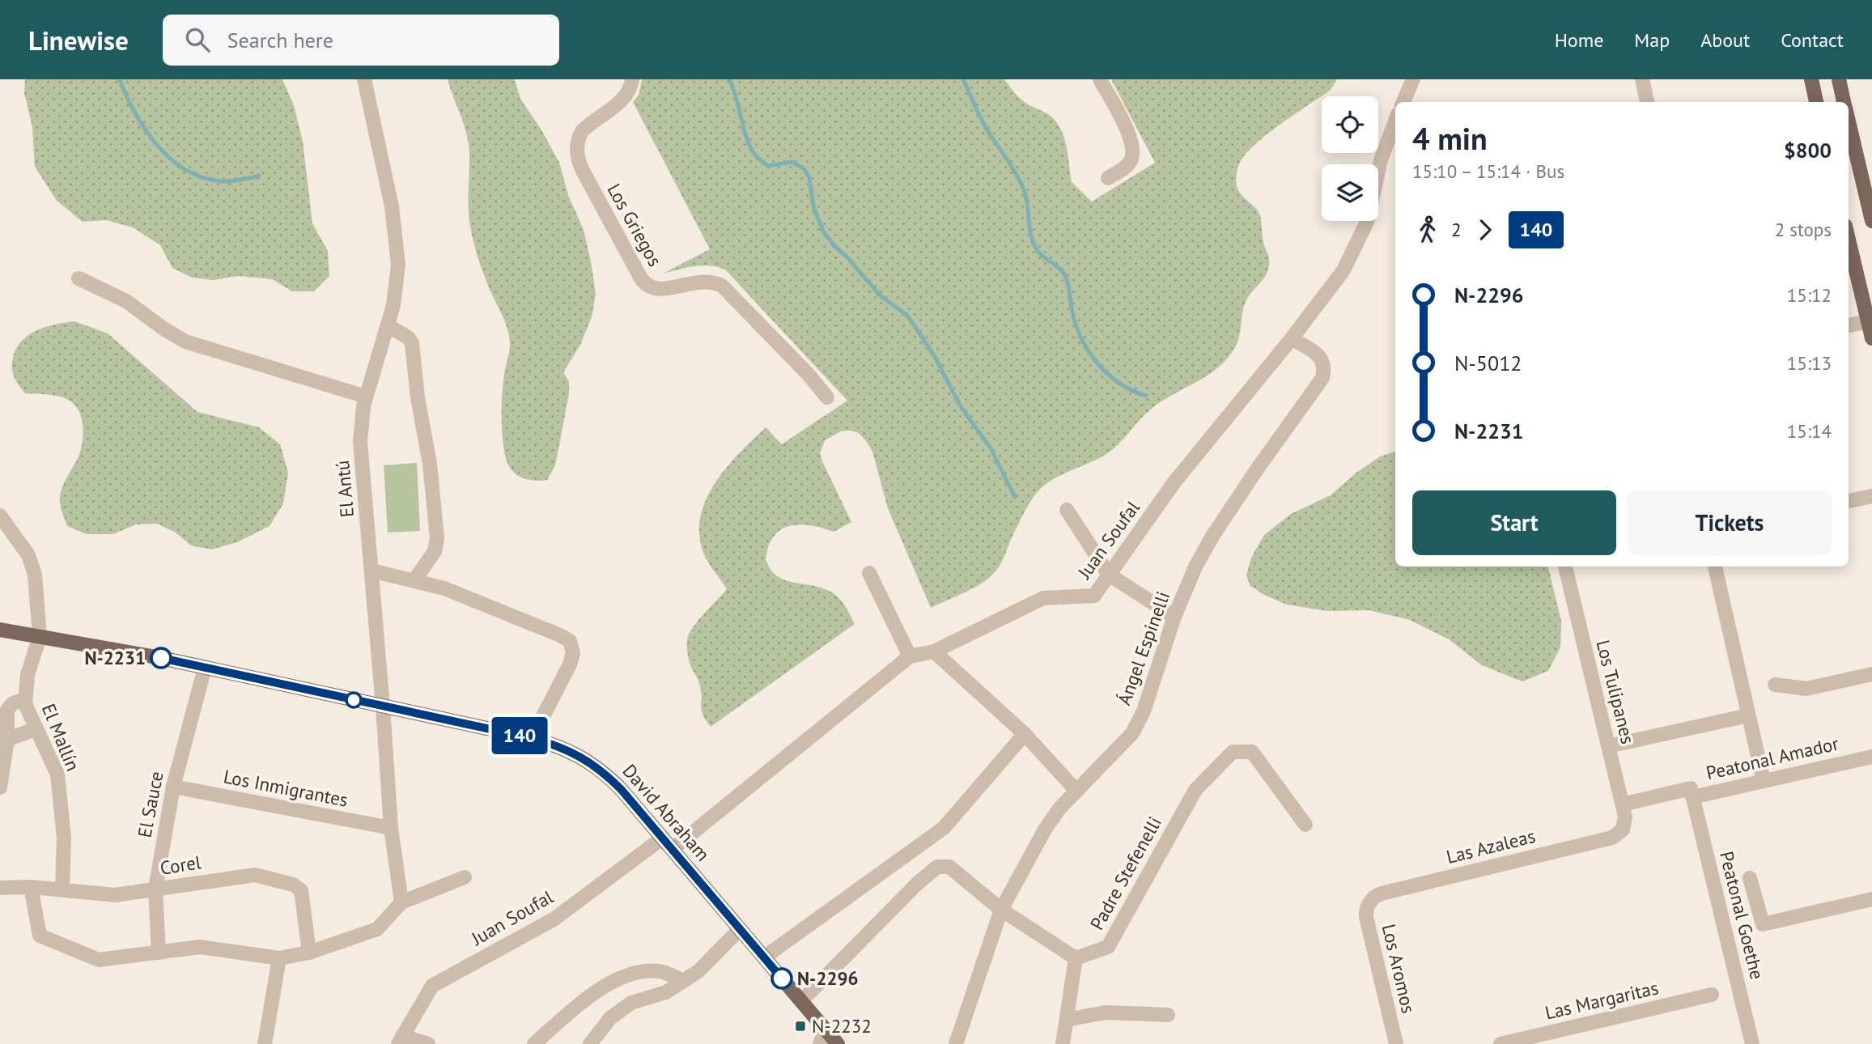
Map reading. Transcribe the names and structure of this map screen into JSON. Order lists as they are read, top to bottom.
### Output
{
  "streets": {
    "main road": ["David Abraham"],
    "street": [
      "Los Griegos",
      "El Antú",
      "Juan Soufal",
      "Ángel Espinelli",
      "Los Tulipanes",
      "El Mallín",
      "Peatonal Amador",
      "Los Inmigrantes",
      "El Sauce",
      "Las Azaleas",
      "Corel",
      "Padre Stefenelli",
      "Peatonal Goethe",
      "Los Aromos",
      "Las Margaritas"
    ]
  },
  "crossings": [
    ["El Antú", "Los Inmigrantes"],
    ["El Antú", "David Abraham"],
    ["Juan Soufal", "Ángel Espinelli"],
    ["Juan Soufal", "David Abraham"],
    ["Los Tulipanes", "Peatonal Amador"],
    ["Los Tulipanes", "Las Azaleas"],
    ["El Mallín", "David Abraham"],
    ["El Mallín", "Corel"],
    ["Peatonal Amador", "Peatonal Goethe"],
    ["Los Inmigrantes", "El Sauce"],
    ["El Sauce", "David Abraham"],
    ["El Sauce", "Corel"],
    ["Las Azaleas", "Los Aromos"]
  ],
  "places": {
    "other": ["N-2231", "N-2296"],
    "transit": ["N-2232"]
  },
  "lines": ["bus line 140"],
  "page": {
    "header": "Linewise",
    "search": "Search here",
    "nav": [
      "Home",
      "Map",
      "About",
      "Contact"
    ],
    "on_map": "140",
    "heading": ["4 min", "15:10 – 15:14 · Bus", "$800"],
    "legs": ["2", "140", "2 stops"],
    "list": [
      {
        "name": "N-2296",
        "value": "15:12"
      },
      {
        "name": "N-5012",
        "value": "15:13"
      },
      {
        "name": "N-2231",
        "value": "15:14"
      }
    ],
    "buttons": ["Start", "Tickets"]
  }
}
